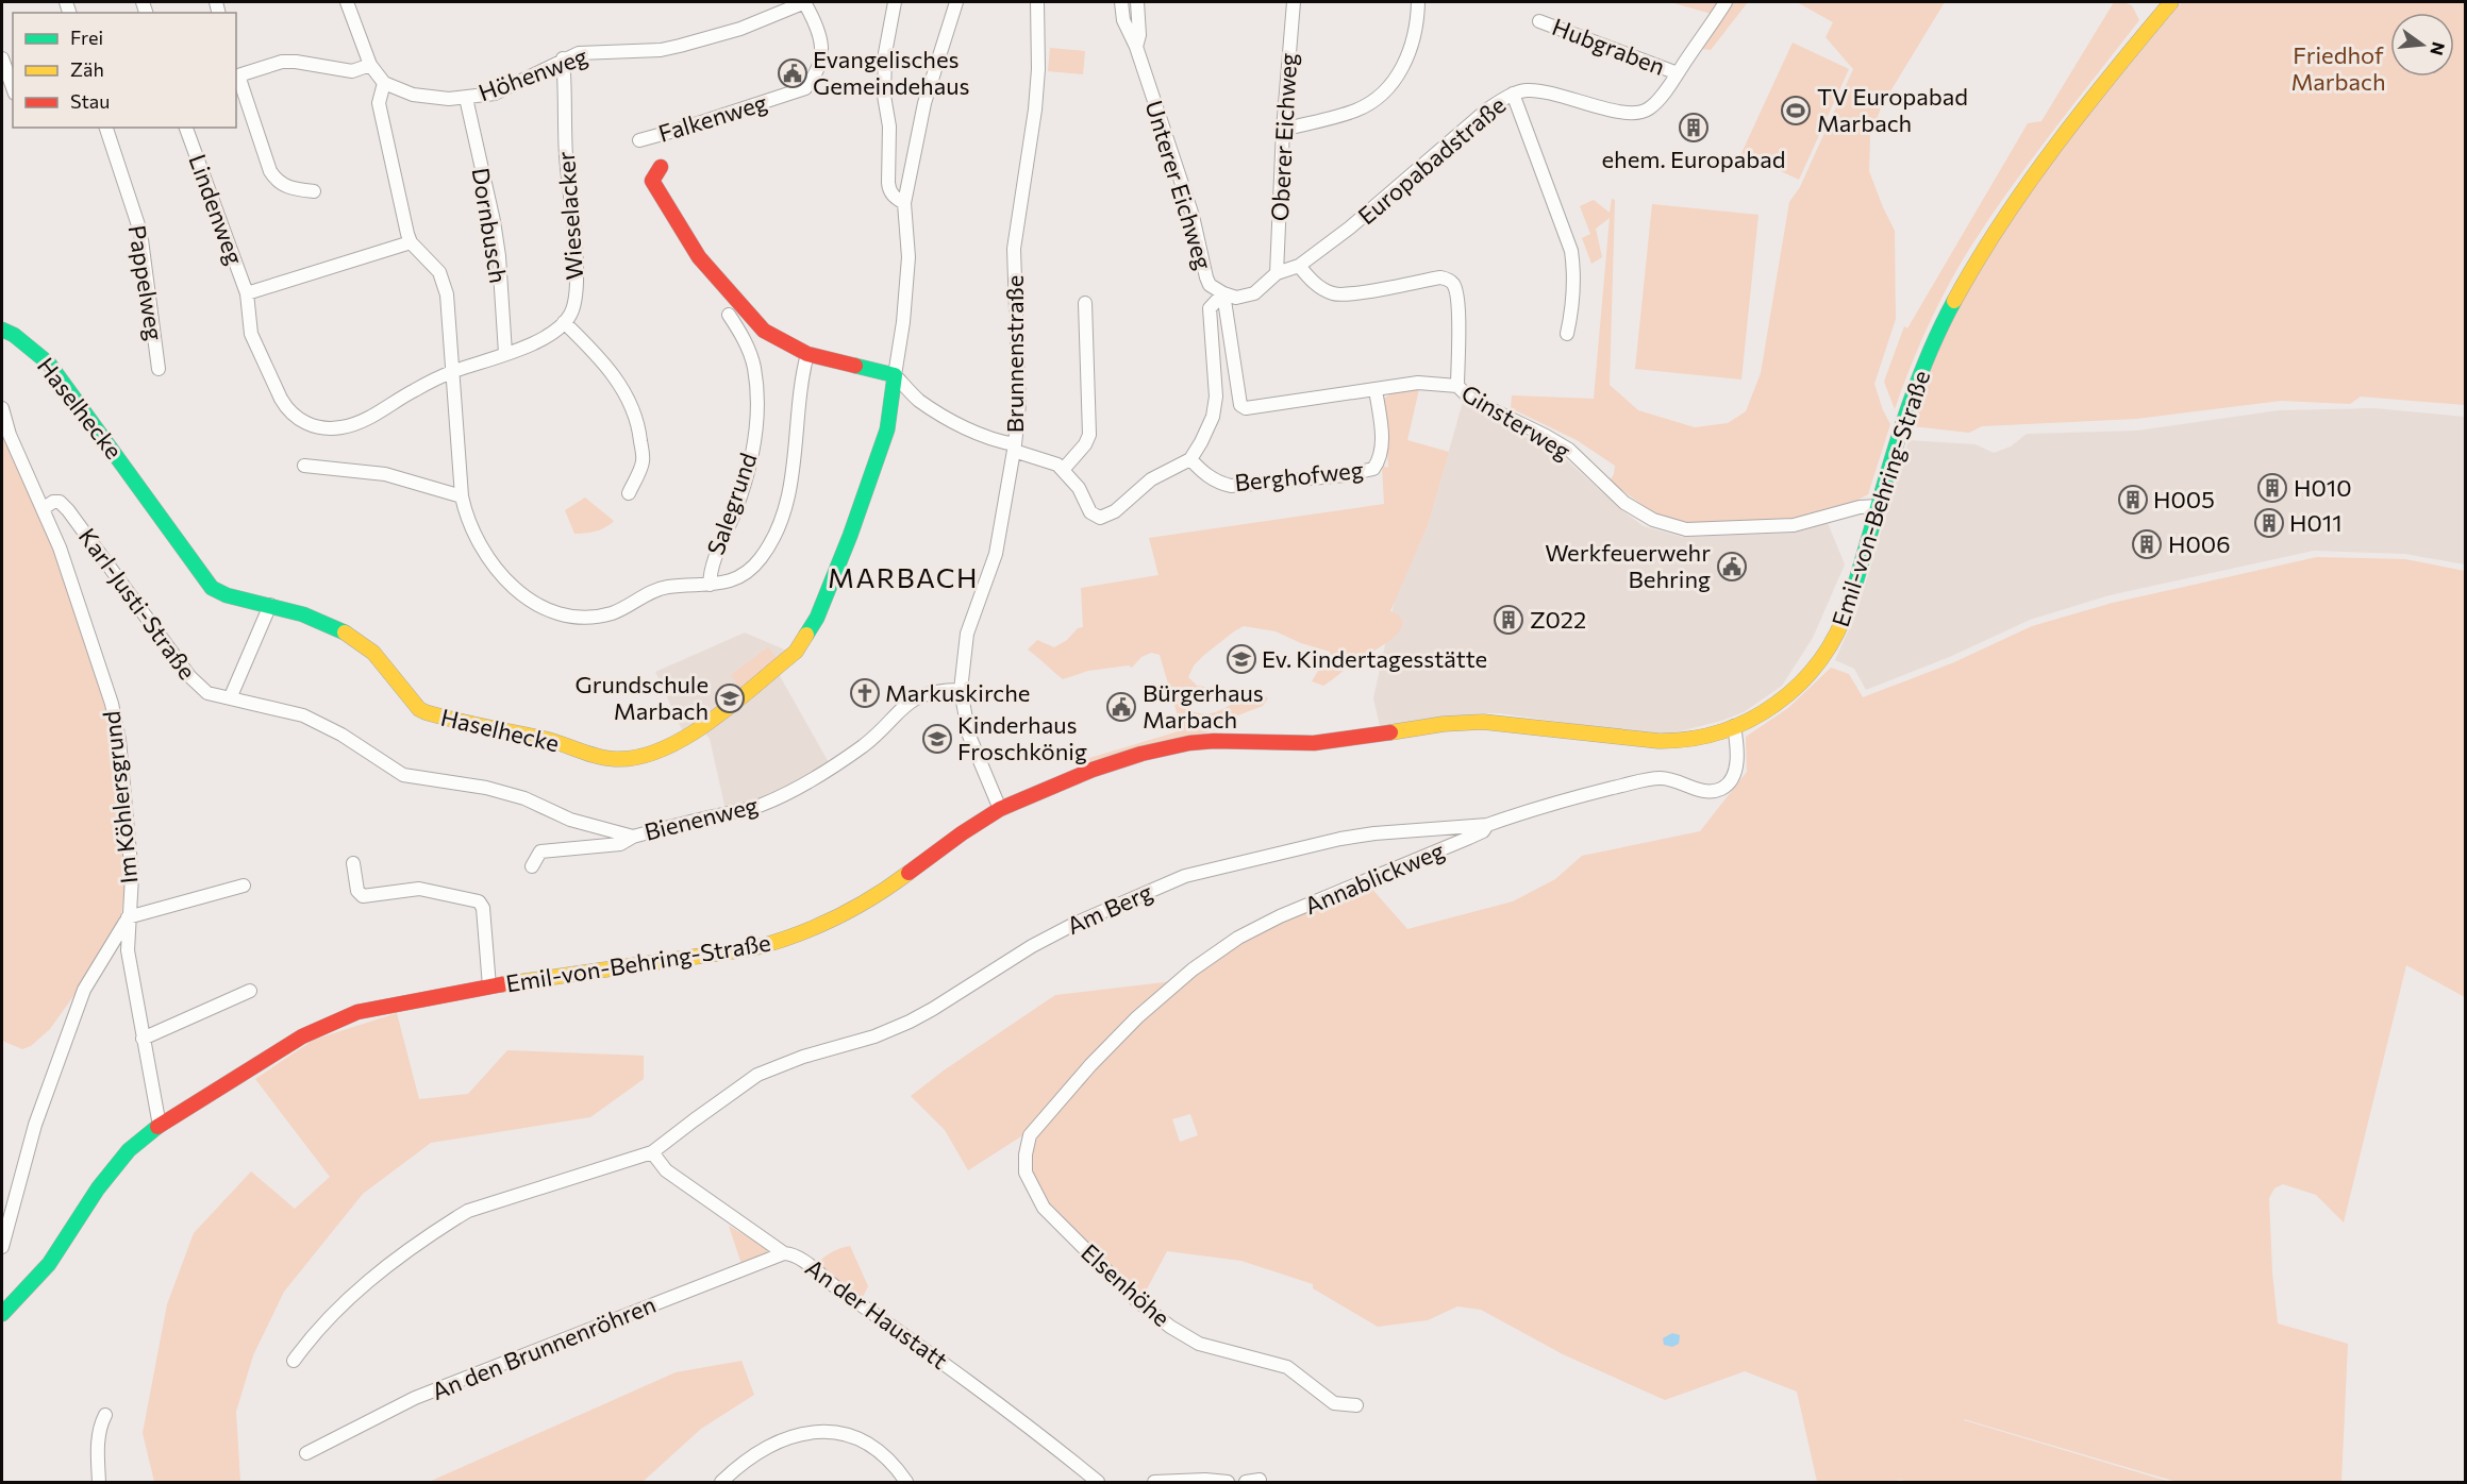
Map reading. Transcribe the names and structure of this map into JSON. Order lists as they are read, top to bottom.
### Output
{
  "streets": {
    "main road": ["Haselhecke", "Emil-von-Behring-Straße"],
    "street": [
      "Hubgraben",
      "Höhenweg",
      "Falkenweg",
      "Oberer Eichweg",
      "Europabadstraße",
      "Unterer Eichweg",
      "Lindenweg",
      "Wieselacker",
      "Dornbusch",
      "Pappelweg",
      "Brunnenstraße",
      "Ginsterweg",
      "Berghofweg",
      "Salegrund",
      "Karl-Justi-Straße",
      "Im Köhlersgrund",
      "Bienenweg",
      "Annablickweg",
      "Am Berg",
      "Elsenhöhe",
      "An der Haustatt",
      "An den Brunnenröhren"
    ]
  },
  "crossings": [
    ["Hubgraben", "Europabadstraße"],
    ["Höhenweg", "Falkenweg"],
    ["Höhenweg", "Wieselacker"],
    ["Höhenweg", "Dornbusch"],
    ["Oberer Eichweg", "Europabadstraße"],
    ["Oberer Eichweg", "Unterer Eichweg"],
    ["Europabadstraße", "Unterer Eichweg"],
    ["Unterer Eichweg", "Ginsterweg"],
    ["Brunnenstraße", "Emil-von-Behring-Straße"],
    ["Brunnenstraße", "Bienenweg"],
    ["Ginsterweg", "Berghofweg"],
    ["Ginsterweg", "Emil-von-Behring-Straße"],
    ["Emil-von-Behring-Straße", "Im Köhlersgrund"],
    ["Emil-von-Behring-Straße", "Annablickweg"],
    ["Karl-Justi-Straße", "Im Köhlersgrund"],
    ["Karl-Justi-Straße", "Bienenweg"],
    ["Annablickweg", "Am Berg"],
    ["Annablickweg", "Elsenhöhe"],
    ["Am Berg", "An der Haustatt"],
    ["An der Haustatt", "An den Brunnenröhren"]
  ],
  "districts": ["MARBACH"],
  "parks": ["Friedhof Marbach"],
  "places": {
    "public building": ["Evangelisches Gemeindehaus", "Werkfeuerwehr Behring", "Bürgerhaus Marbach"],
    "sports": ["TV Europabad Marbach"],
    "building": [
      "ehem. Europabad",
      "H010",
      "H005",
      "H011",
      "H006",
      "Z022"
    ],
    "school or university": ["Ev. Kindertagesstätte", "Grundschule Marbach", "Kinderhaus Froschkönig"],
    "church": ["Markuskirche"]
  },
  "legend": ["Frei", "Zäh", "Stau"],
  "north": "right"
}
